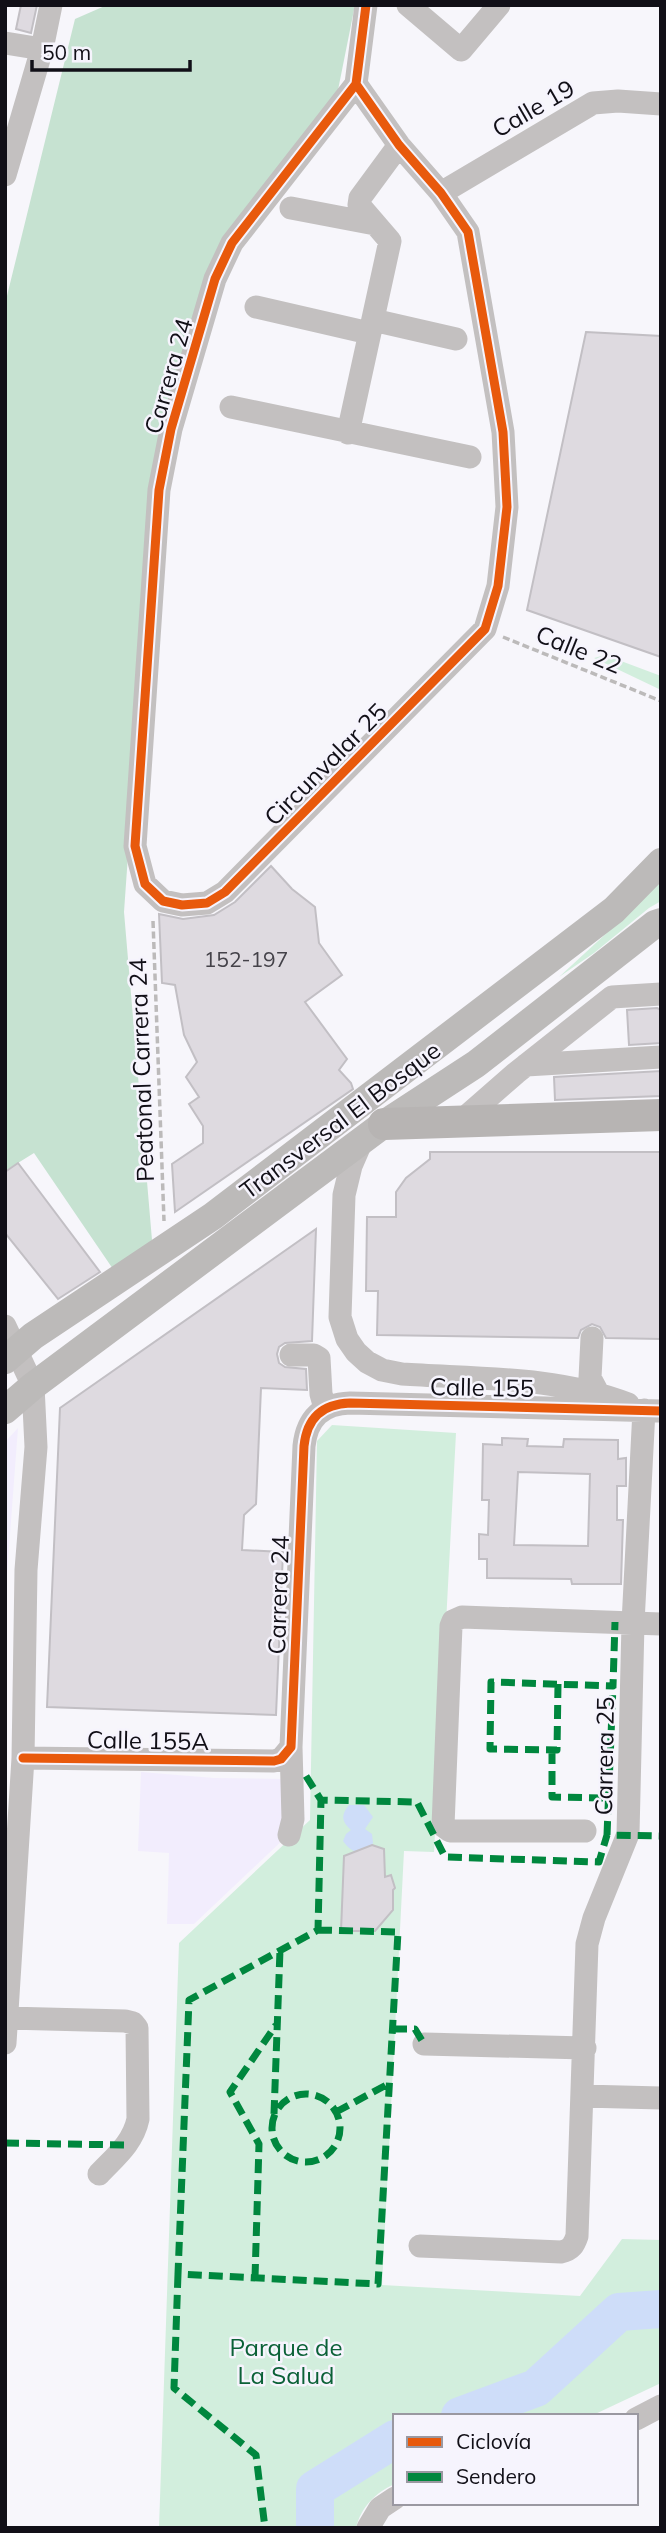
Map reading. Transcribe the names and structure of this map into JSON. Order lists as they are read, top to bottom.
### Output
{
  "streets": {
    "main road": ["Transversal El Bosque"],
    "street": [
      "Calle 19",
      "Carrera 24",
      "Circunvalar 25",
      "Calle 155",
      "Calle 155A",
      "Carrera 25"
    ],
    "path": ["Calle 22", "Peatonal Carrera 24"]
  },
  "crossings": [
    ["Carrera 24", "Circunvalar 25"],
    ["Carrera 24", "Peatonal Carrera 24"],
    ["Carrera 24", "Calle 155"],
    ["Carrera 24", "Calle 155A"],
    ["Calle 22", "Circunvalar 25"],
    ["Circunvalar 25", "Peatonal Carrera 24"],
    ["Peatonal Carrera 24", "Transversal El Bosque"],
    ["Transversal El Bosque", "Calle 155"],
    ["Calle 155", "Carrera 25"]
  ],
  "parks": ["Parque de La Salud"],
  "house_numbers": ["152-197"],
  "legend": ["Ciclovía", "Sendero"],
  "scale_bar": "50 m"
}
